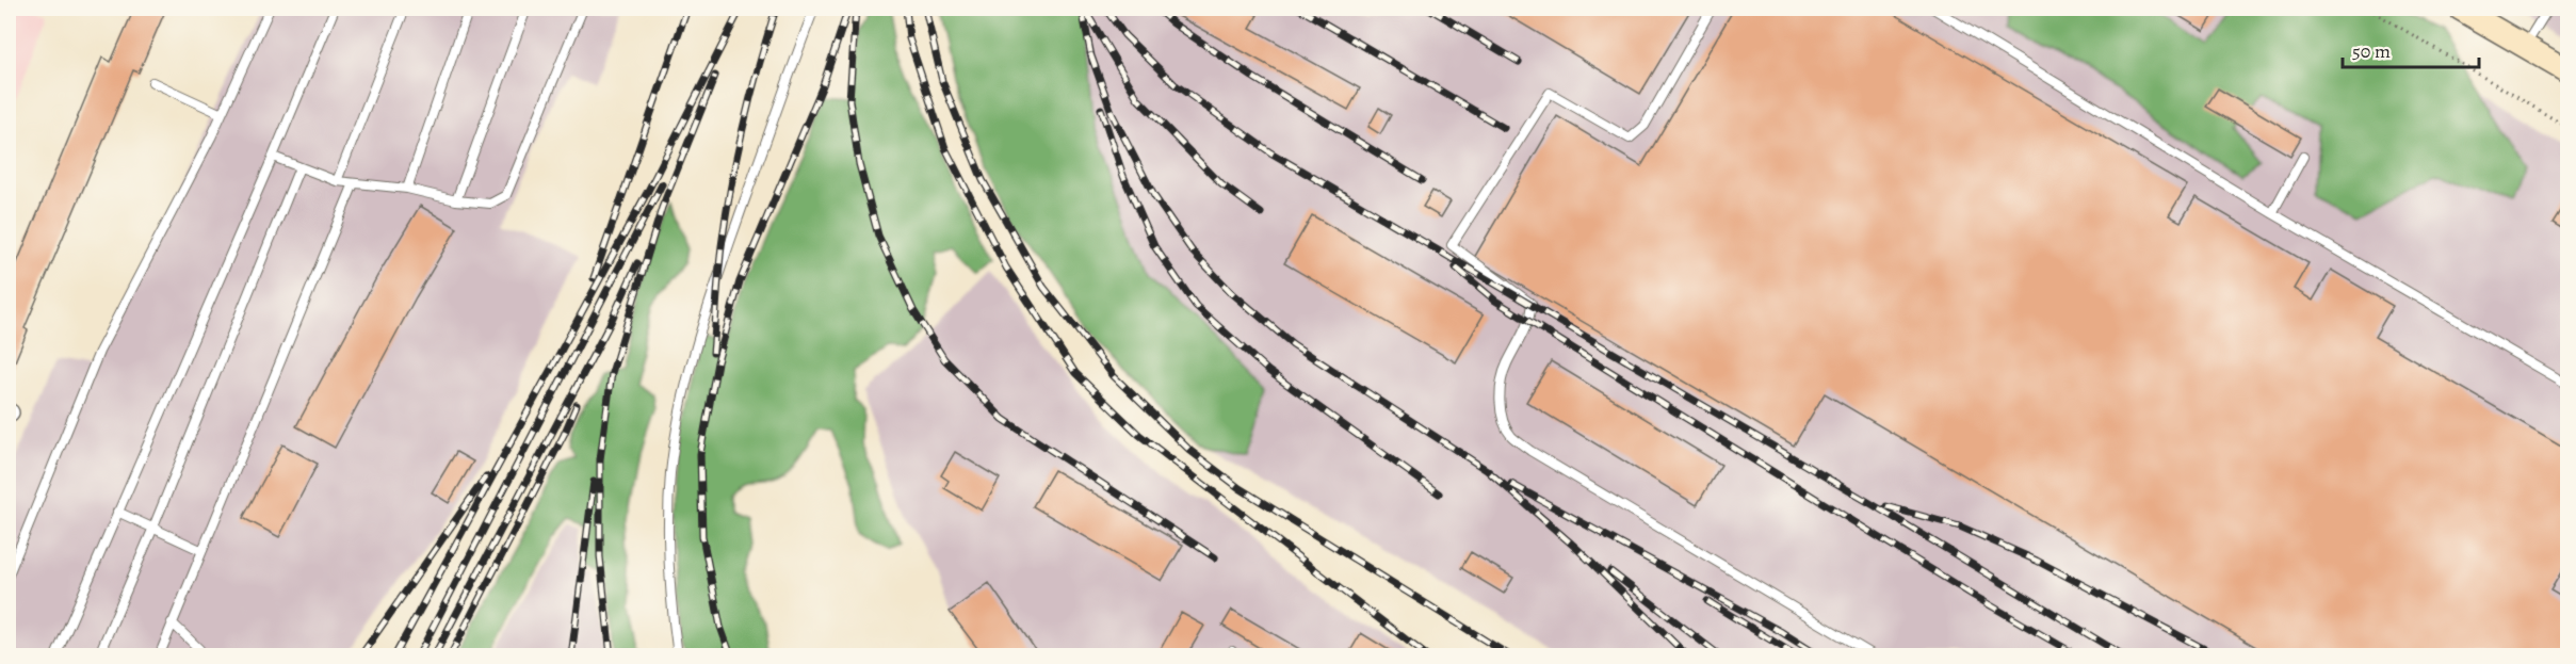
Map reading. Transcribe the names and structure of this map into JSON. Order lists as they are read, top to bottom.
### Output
{
  "scale_bar": "50 m"
}
